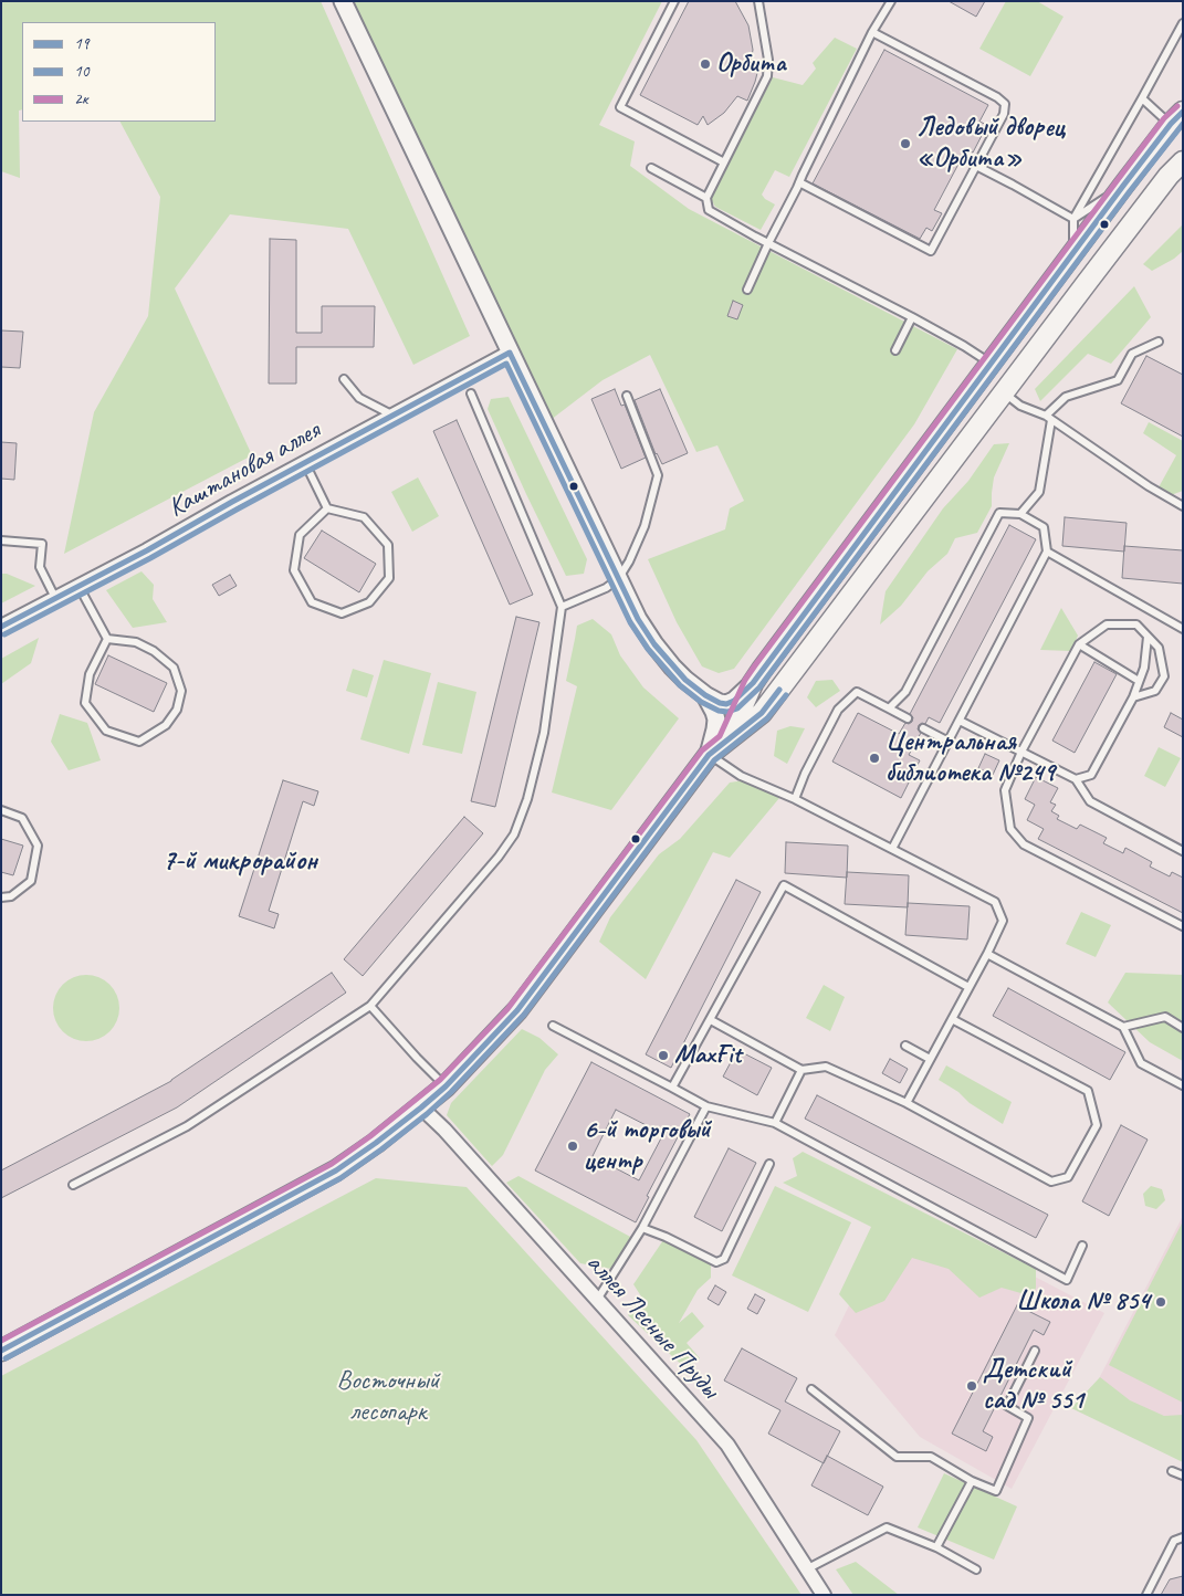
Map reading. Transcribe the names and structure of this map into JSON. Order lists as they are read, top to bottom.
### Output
{
  "streets": {
    "street": ["Каштановая аллея", "аллея Лесные Пруды"]
  },
  "districts": ["7-й микрорайон"],
  "parks": ["Восточный лесопарк"],
  "places": [
    "Орбита",
    "Ледовый дворец «Орбита»",
    "Центральная библиотека №249",
    "MaxFit",
    "6-й торговый центр",
    "Школа № 854",
    "Детский сад № 551"
  ],
  "lines": ["transit line 2к", "transit line 19", "transit line 10"],
  "legend": ["19", "10", "2к"]
}
